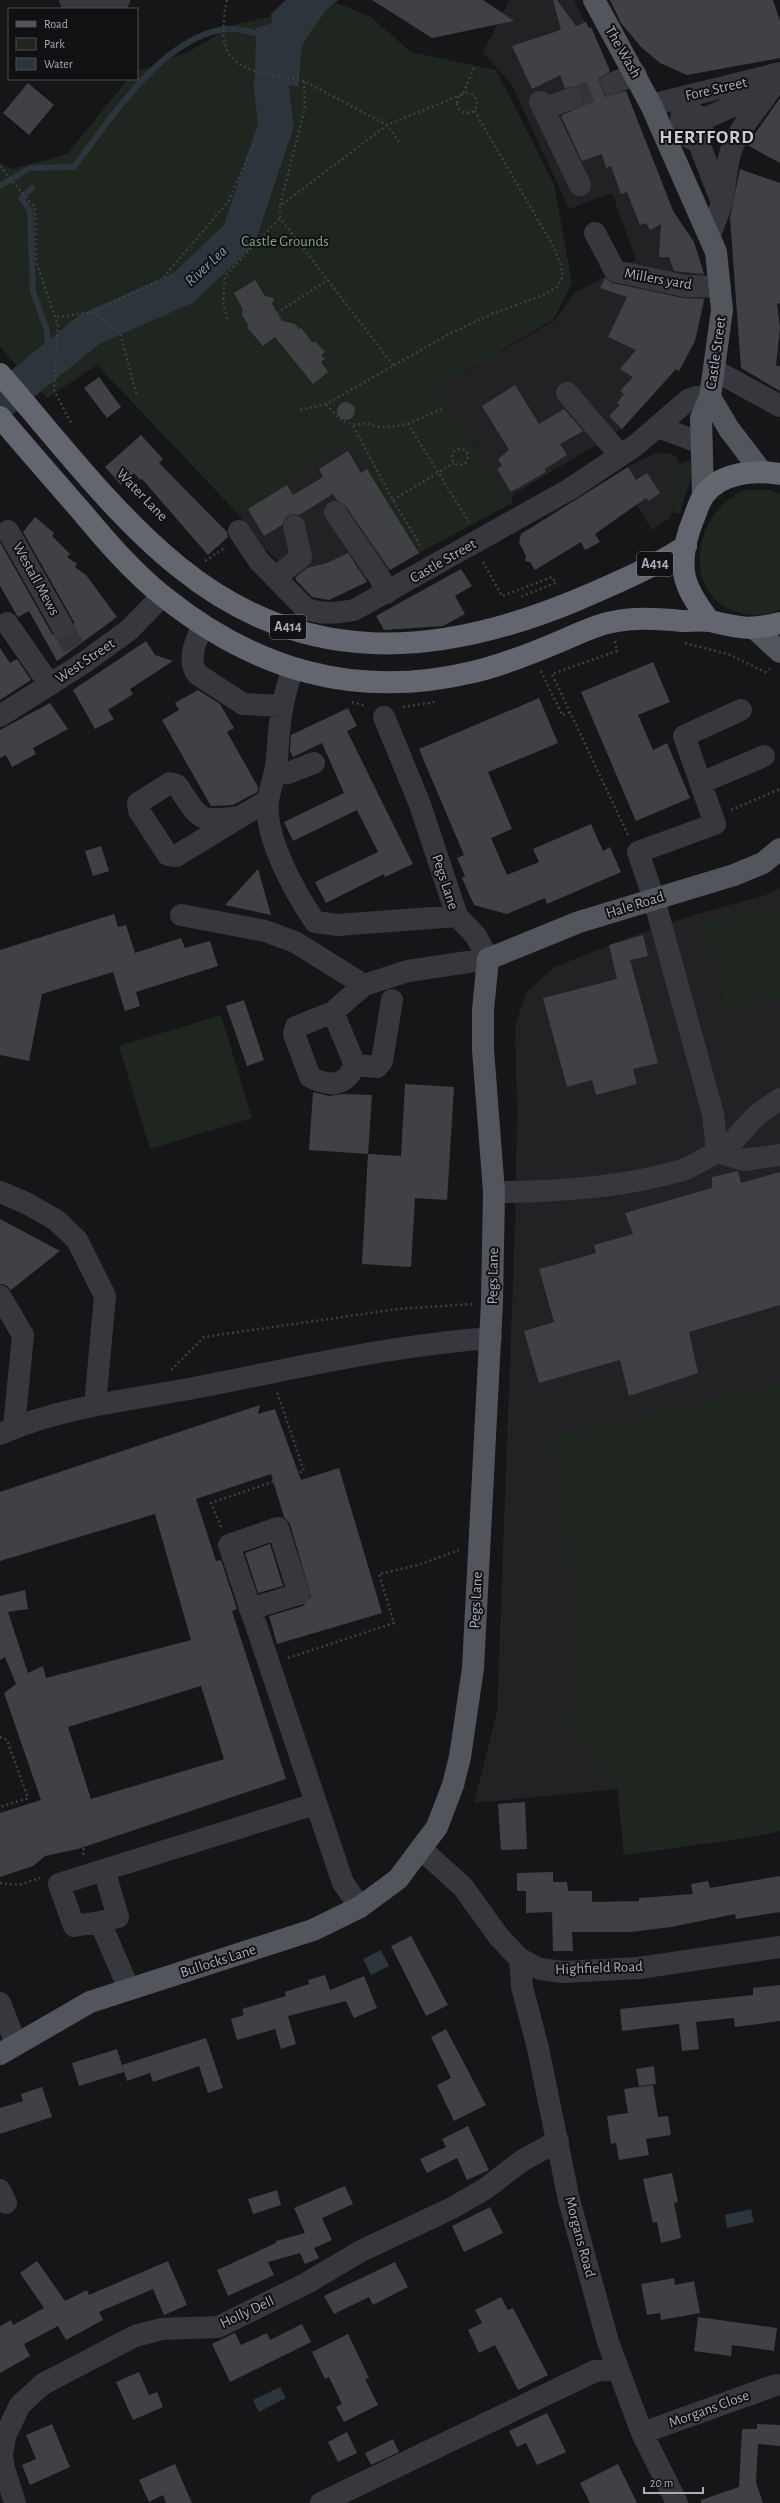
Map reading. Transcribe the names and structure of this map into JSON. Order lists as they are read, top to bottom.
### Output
{
  "streets": {
    "highway": ["A414"],
    "main road": [
      "The Wash",
      "Castle Street",
      "Pegs Lane",
      "Hale Road",
      "Bullocks Lane"
    ],
    "street": [
      "Fore Street",
      "Millers yard",
      "Westall Mews",
      "West Street",
      "Highfield Road",
      "Morgans Road",
      "Holly Dell",
      "Morgans Close"
    ]
  },
  "crossings": [
    ["The Wash", "Fore Street"],
    ["The Wash", "Castle Street"],
    ["Millers yard", "Castle Street"],
    ["A414", "West Street"],
    ["Pegs Lane", "Hale Road"],
    ["Pegs Lane", "Bullocks Lane"],
    ["Pegs Lane", "Highfield Road"],
    ["Bullocks Lane", "Highfield Road"],
    ["Highfield Road", "Morgans Road"],
    ["Morgans Road", "Holly Dell"],
    ["Morgans Road", "Morgans Close"]
  ],
  "districts": ["HERTFORD"],
  "water": ["River Lea"],
  "parks": ["Castle Grounds"],
  "legend": ["Road", "Park", "Water"],
  "scale_bar": "20 m"
}
